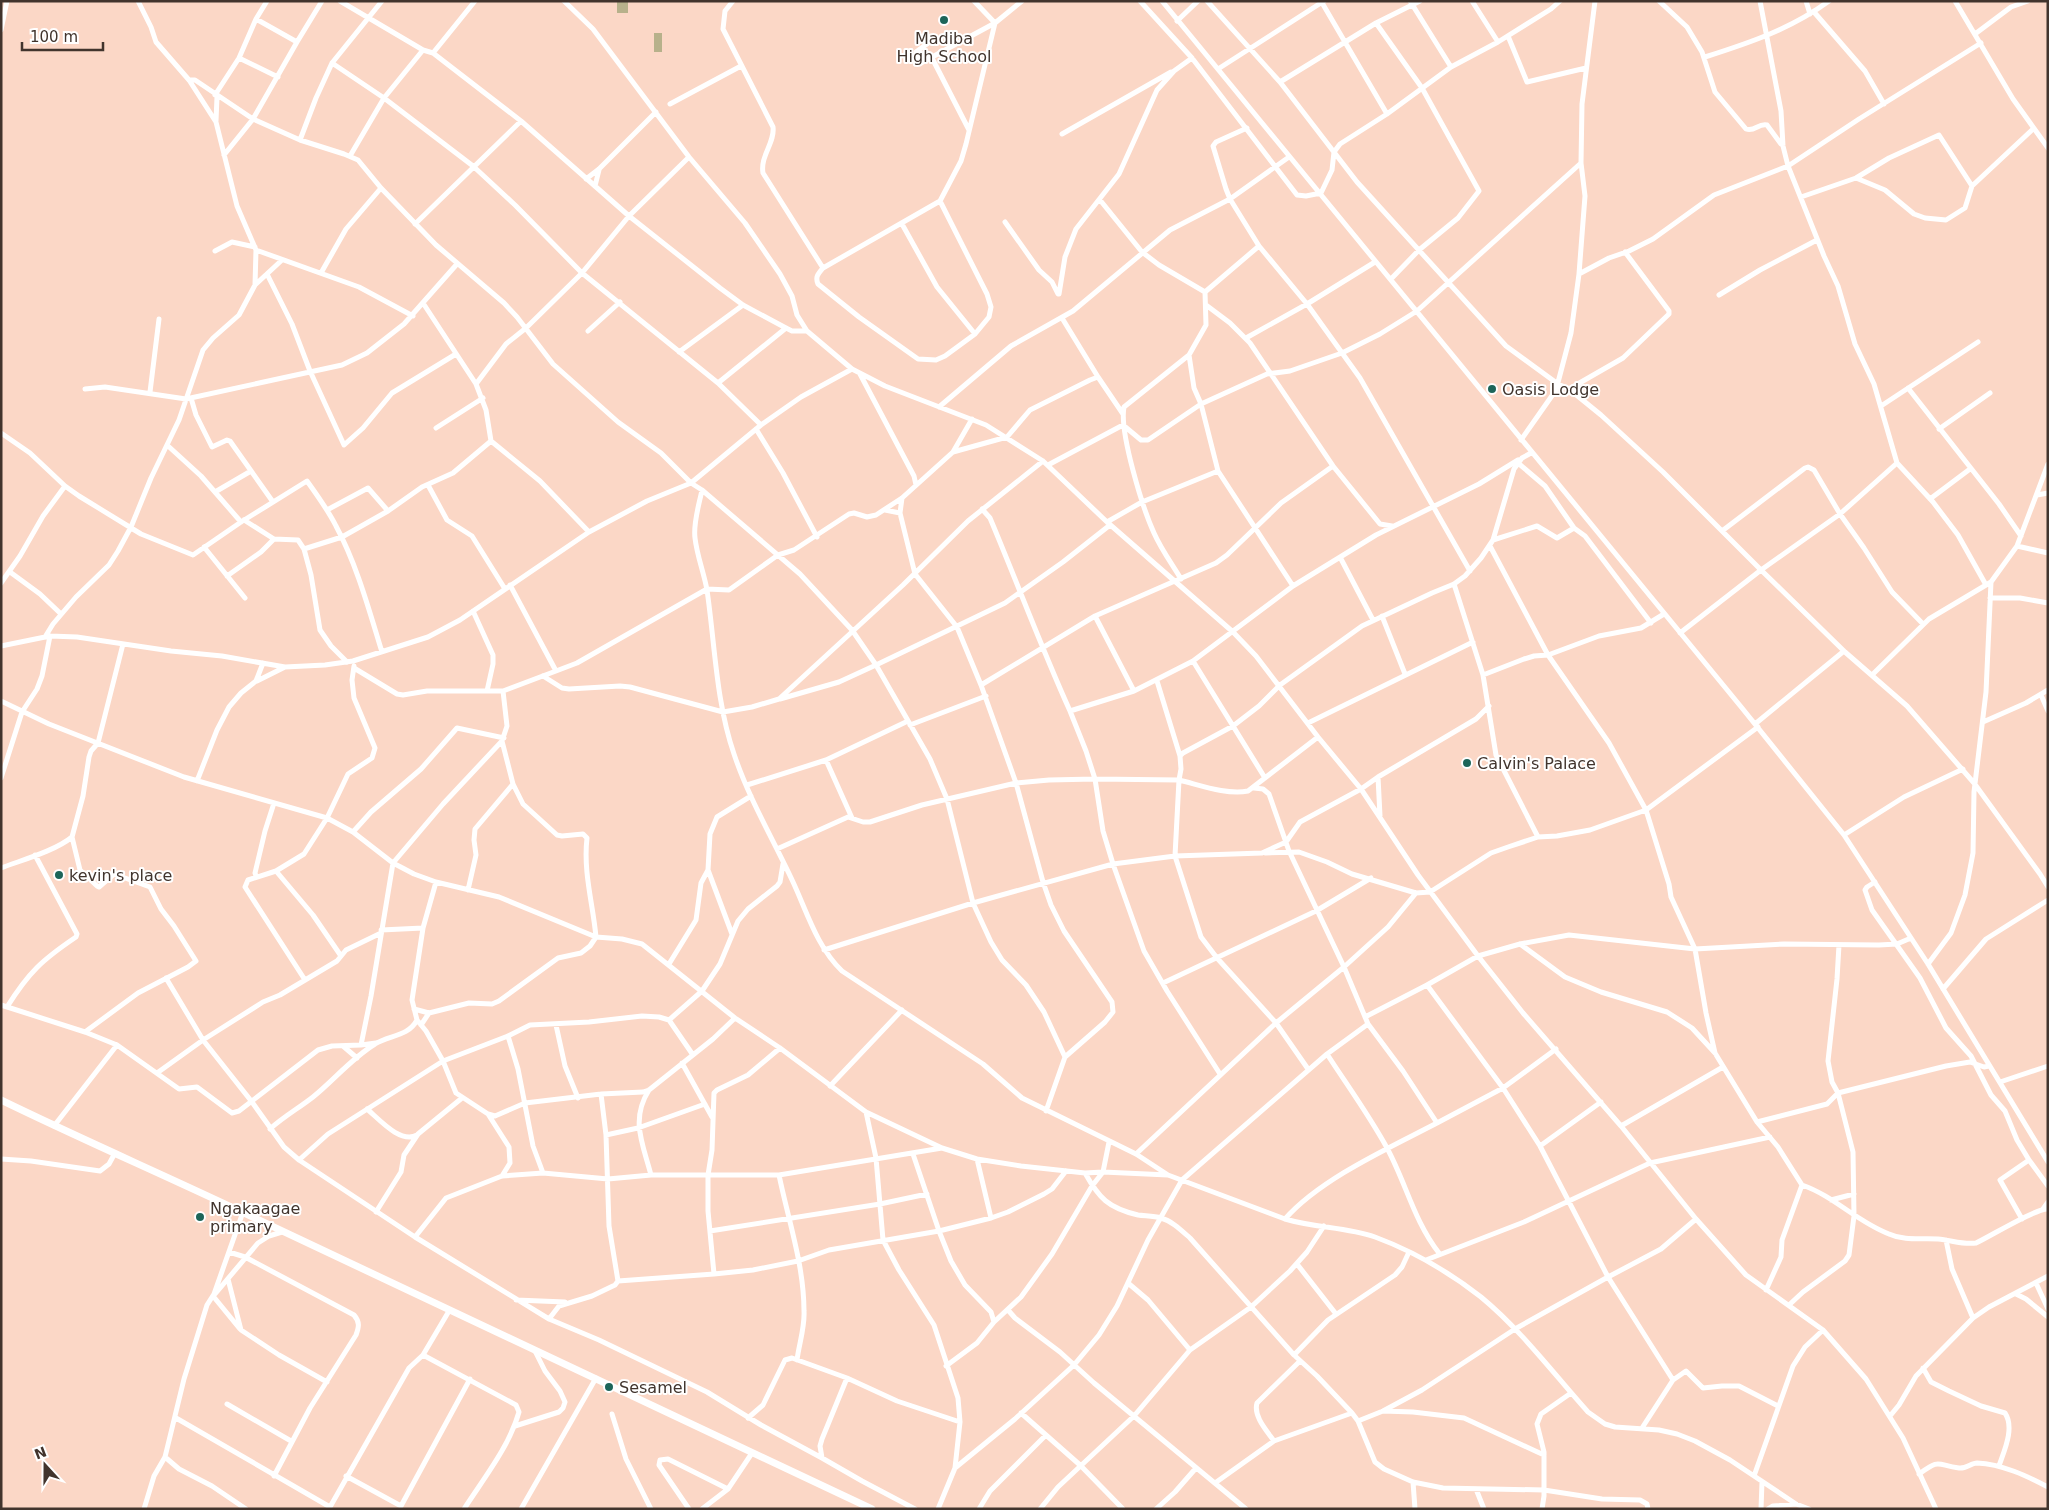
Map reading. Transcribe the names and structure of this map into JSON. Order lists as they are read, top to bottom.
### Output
{
  "places": [
    "Madiba High School",
    "Oasis Lodge",
    "Calvin's Palace",
    "kevin's place",
    "Ngakaagae primary",
    "Sesamel"
  ],
  "scale_bar": "100 m",
  "north": "top"
}
